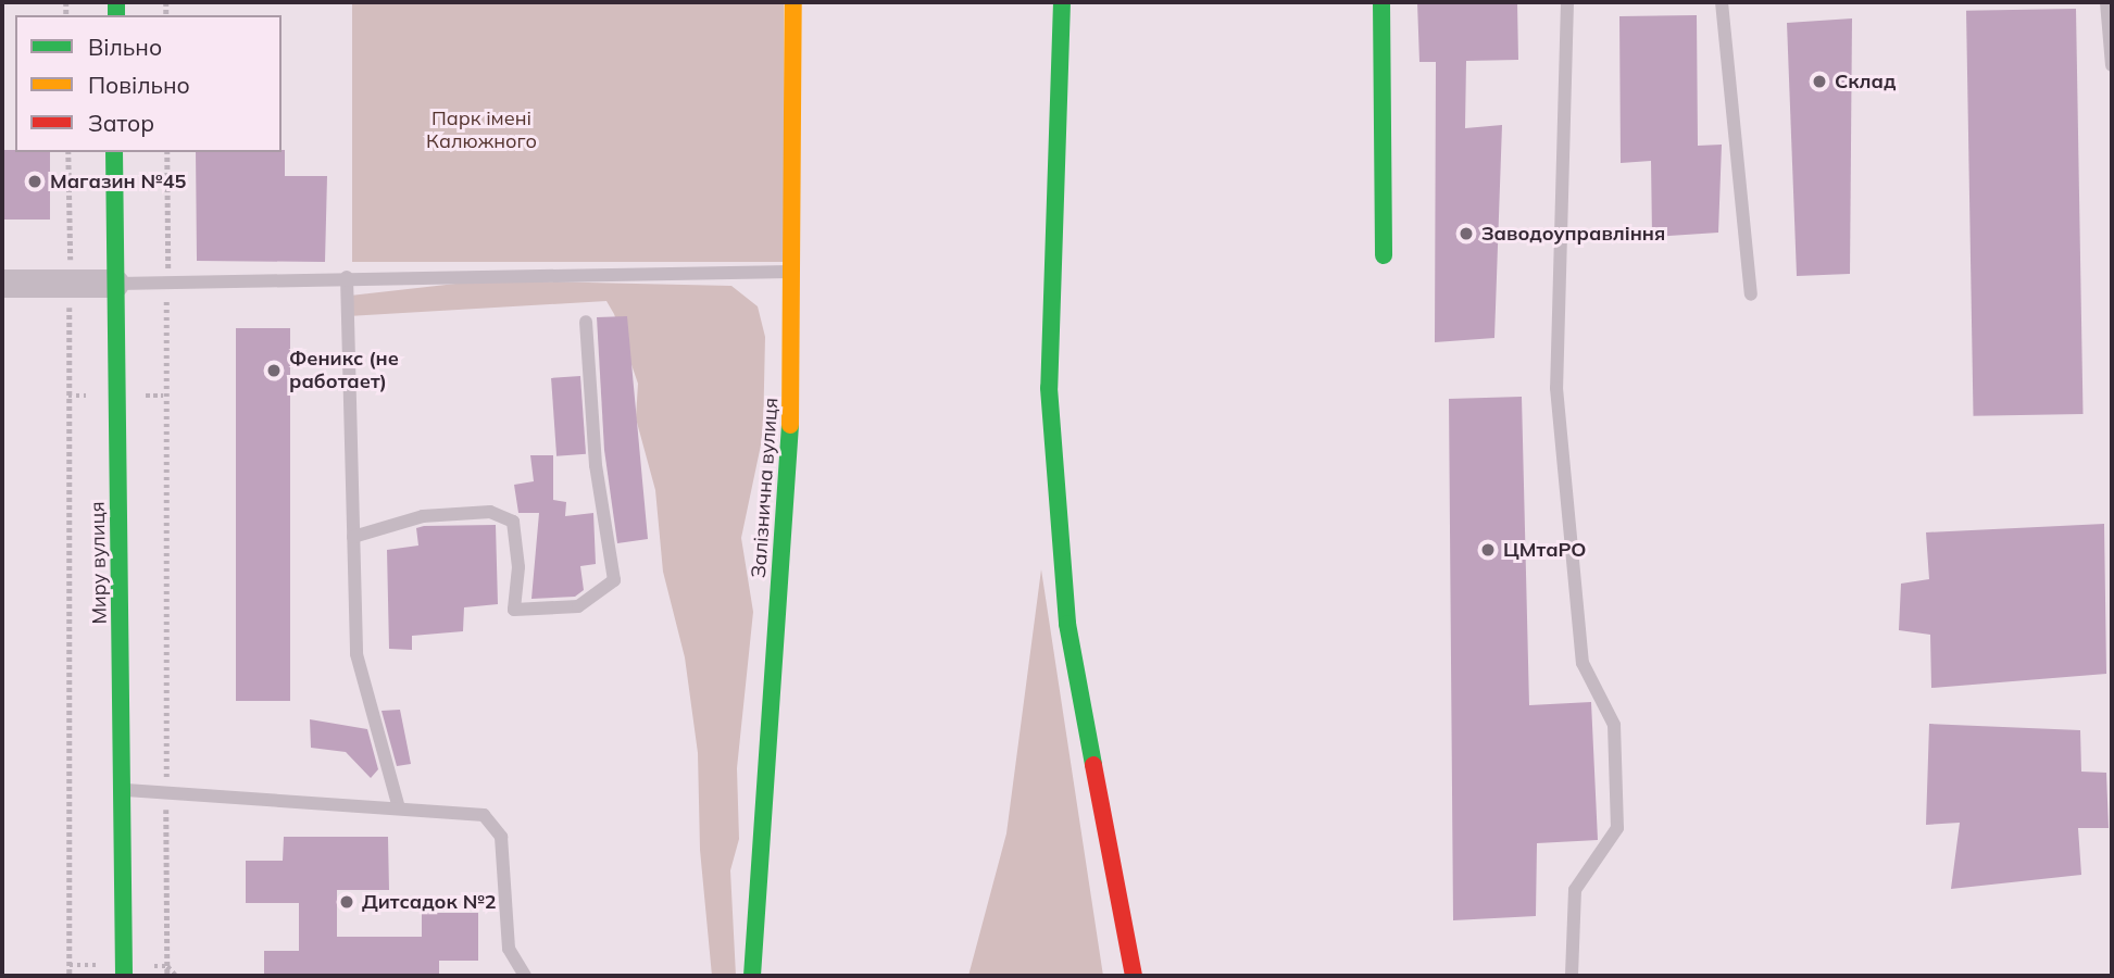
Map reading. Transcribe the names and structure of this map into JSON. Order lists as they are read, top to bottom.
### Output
{
  "streets": {
    "street": ["Залізнична вулиця", "Миру вулиця"]
  },
  "parks": ["Парк імені Калюжного"],
  "places": [
    "Склад",
    "Магазин №45",
    "Заводоуправління",
    "Феникс (не работает)",
    "ЦМтаРО",
    "Дитсадок №2"
  ],
  "legend": ["Вільно", "Повільно", "Затор"]
}
